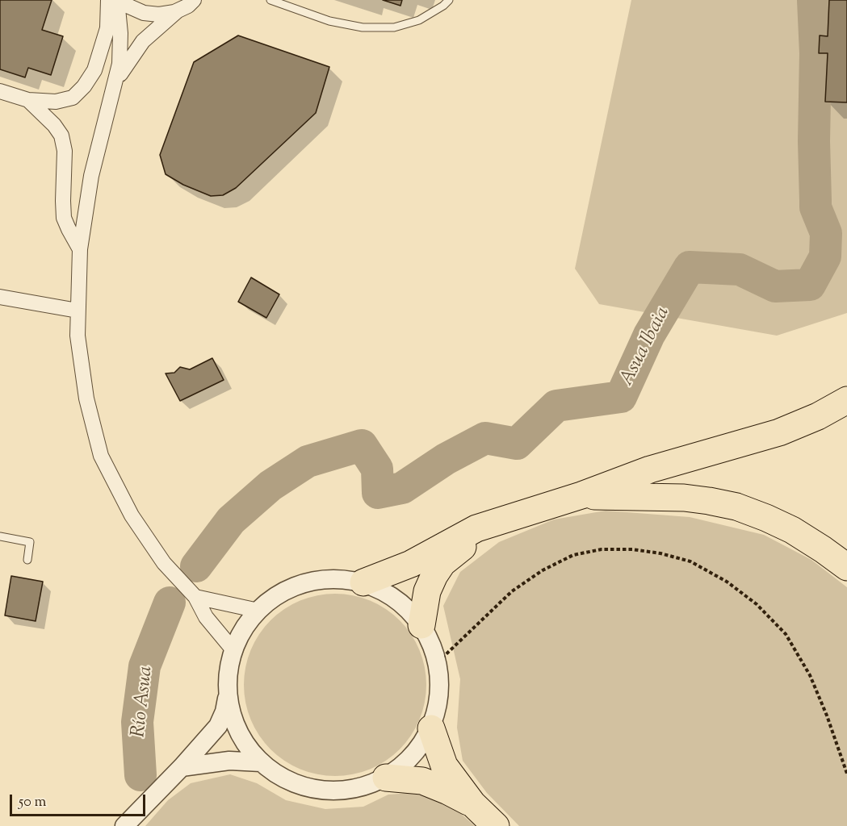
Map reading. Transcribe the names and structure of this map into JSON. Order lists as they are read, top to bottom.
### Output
{
  "water": ["Asua Ibaia", "Río Asua"],
  "scale_bar": "50 m"
}
